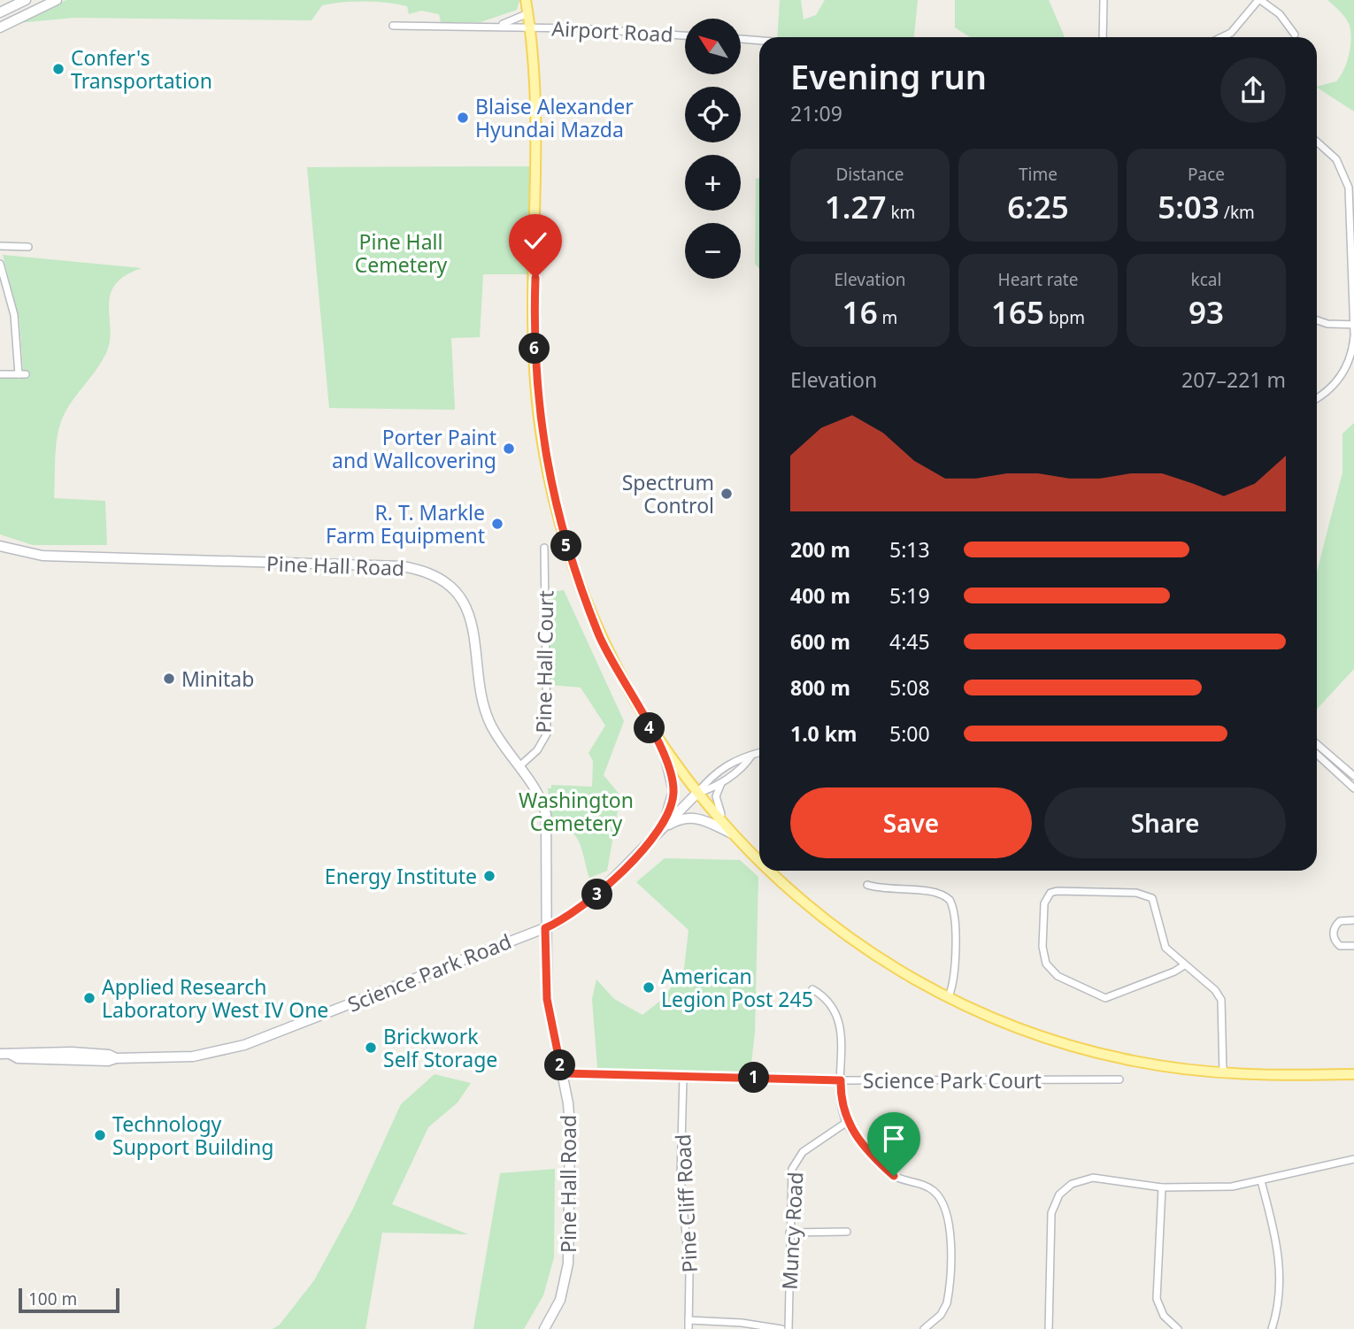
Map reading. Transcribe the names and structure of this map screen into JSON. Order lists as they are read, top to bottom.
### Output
{
  "streets": {
    "street": [
      "Airport Road",
      "Pine Hall Road",
      "Pine Hall Court",
      "Science Park Road",
      "Science Park Court",
      "Pine Cliff Road",
      "Muncy Road"
    ]
  },
  "crossings": [
    ["Pine Hall Road", "Pine Hall Court"],
    ["Pine Hall Road", "Science Park Road"],
    ["Pine Hall Road", "Science Park Court"],
    ["Science Park Court", "Pine Cliff Road"]
  ],
  "parks": ["Pine Hall Cemetery", "Washington Cemetery"],
  "places": [
    "Confer's Transportation",
    "Blaise Alexander Hyundai Mazda",
    "Porter Paint and Wallcovering",
    "Spectrum Control",
    "R. T. Markle Farm Equipment",
    "Minitab",
    "Energy Institute",
    "American Legion Post 245",
    "Applied Research Laboratory West IV One",
    "Brickwork Self Storage",
    "Technology Support Building"
  ],
  "scale_bar": "100 m",
  "north": "top left",
  "page": {
    "map_buttons": ["+", "−"],
    "heading": ["Evening run", "21:09"],
    "stats": [
      ["Distance", "1.27 km"],
      ["Time", "6:25"],
      ["Pace", "5:03 /km"],
      ["Elevation", "16 m"],
      ["Heart rate", "165 bpm"],
      ["kcal", "93"]
    ],
    "pins": [
      "6",
      "5",
      "4",
      "3",
      "2",
      "1"
    ],
    "chart": ["Elevation", "207–221 m"],
    "list": [
      {
        "name": "200 m",
        "note": "5:13"
      },
      {
        "name": "400 m",
        "note": "5:19"
      },
      {
        "name": "600 m",
        "note": "4:45"
      },
      {
        "name": "800 m",
        "note": "5:08"
      },
      {
        "name": "1.0 km",
        "note": "5:00"
      }
    ],
    "buttons": ["Save", "Share"],
    "scale": "100 m"
  }
}
